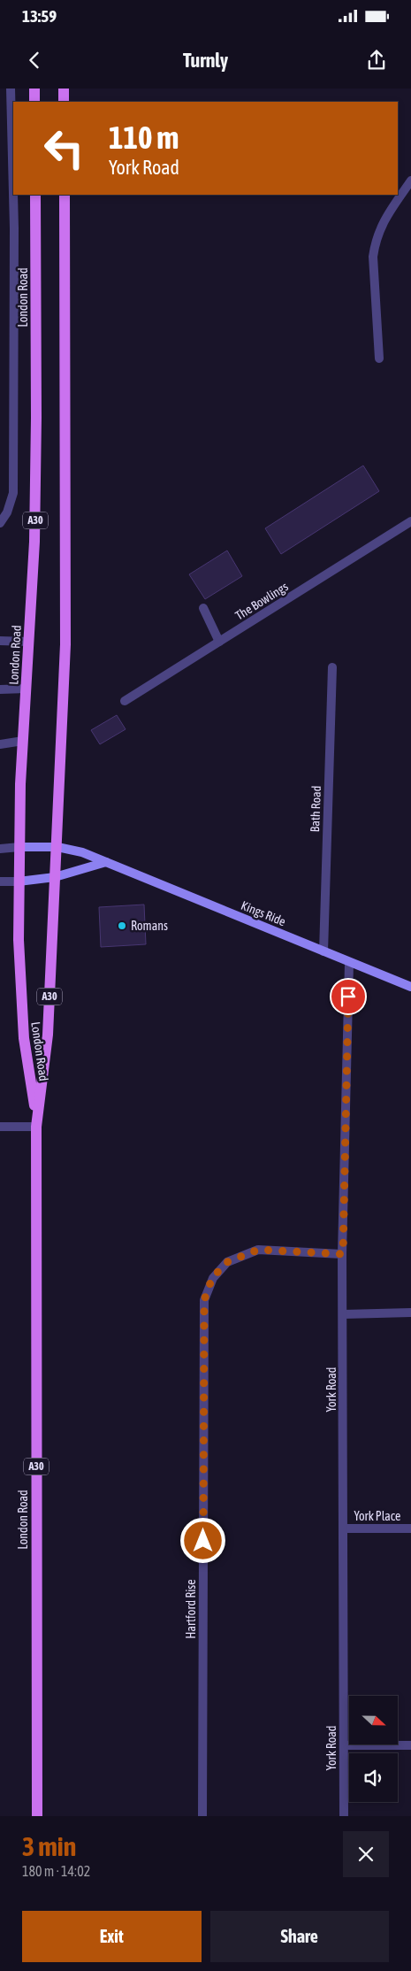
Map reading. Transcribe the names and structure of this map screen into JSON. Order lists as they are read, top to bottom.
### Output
{
  "streets": {
    "main road": ["London Road", "A30"],
    "street": [
      "The Bowlings",
      "Bath Road",
      "Kings Ride",
      "York Road",
      "York Place",
      "Hartford Rise"
    ]
  },
  "crossings": [
    ["London Road", "Kings Ride"],
    ["Bath Road", "Kings Ride"],
    ["Kings Ride", "York Road"],
    ["York Road", "York Place"],
    ["York Road", "Hartford Rise"]
  ],
  "places": ["Romans"],
  "north": "right",
  "page": {
    "status": "13:59",
    "header": "Turnly",
    "turn": ["110 m", "York Road"],
    "heading": ["3 min", "180 m · 14:02"],
    "buttons": ["Exit", "Share"]
  }
}
